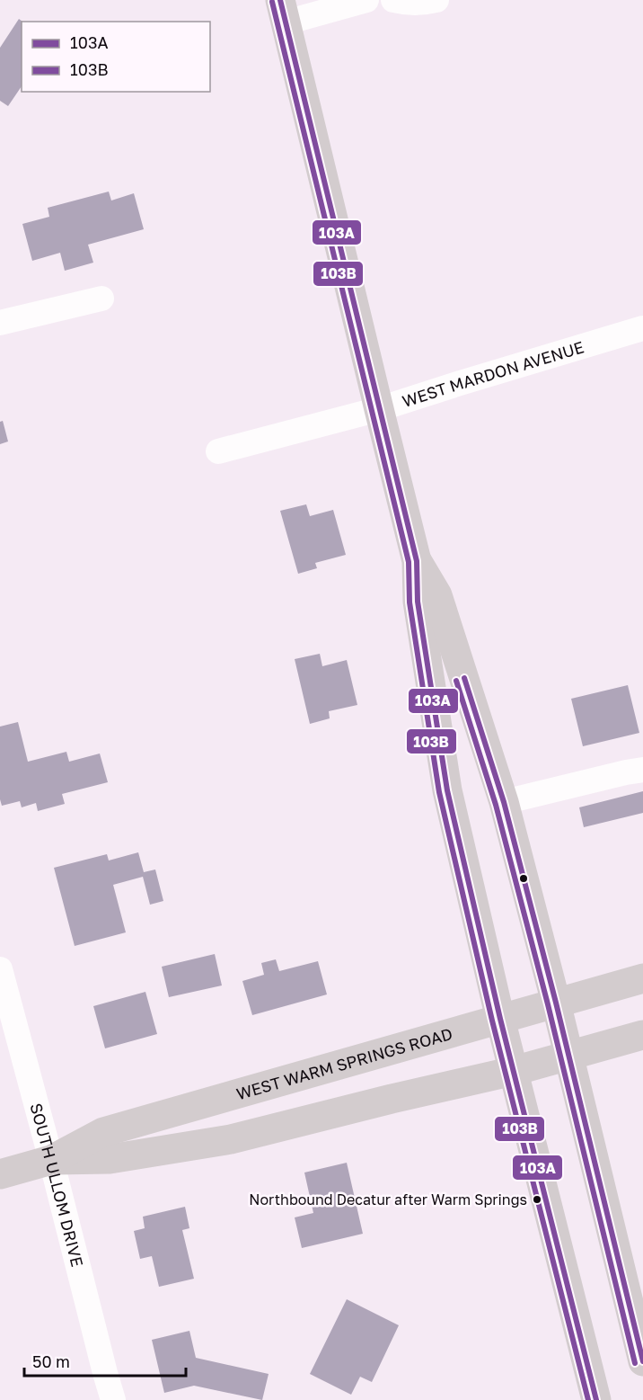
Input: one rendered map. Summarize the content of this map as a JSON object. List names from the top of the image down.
{
  "streets": {
    "main road": ["WEST WARM SPRINGS ROAD"],
    "street": ["WEST MARDON AVENUE", "SOUTH ULLOM DRIVE"]
  },
  "crossings": [
    ["WEST WARM SPRINGS ROAD", "SOUTH ULLOM DRIVE"]
  ],
  "places": ["Northbound Decatur after Warm Springs"],
  "lines": ["transit line 103A", "transit line 103B"],
  "legend": ["103A", "103B"],
  "scale_bar": "50 m"
}
